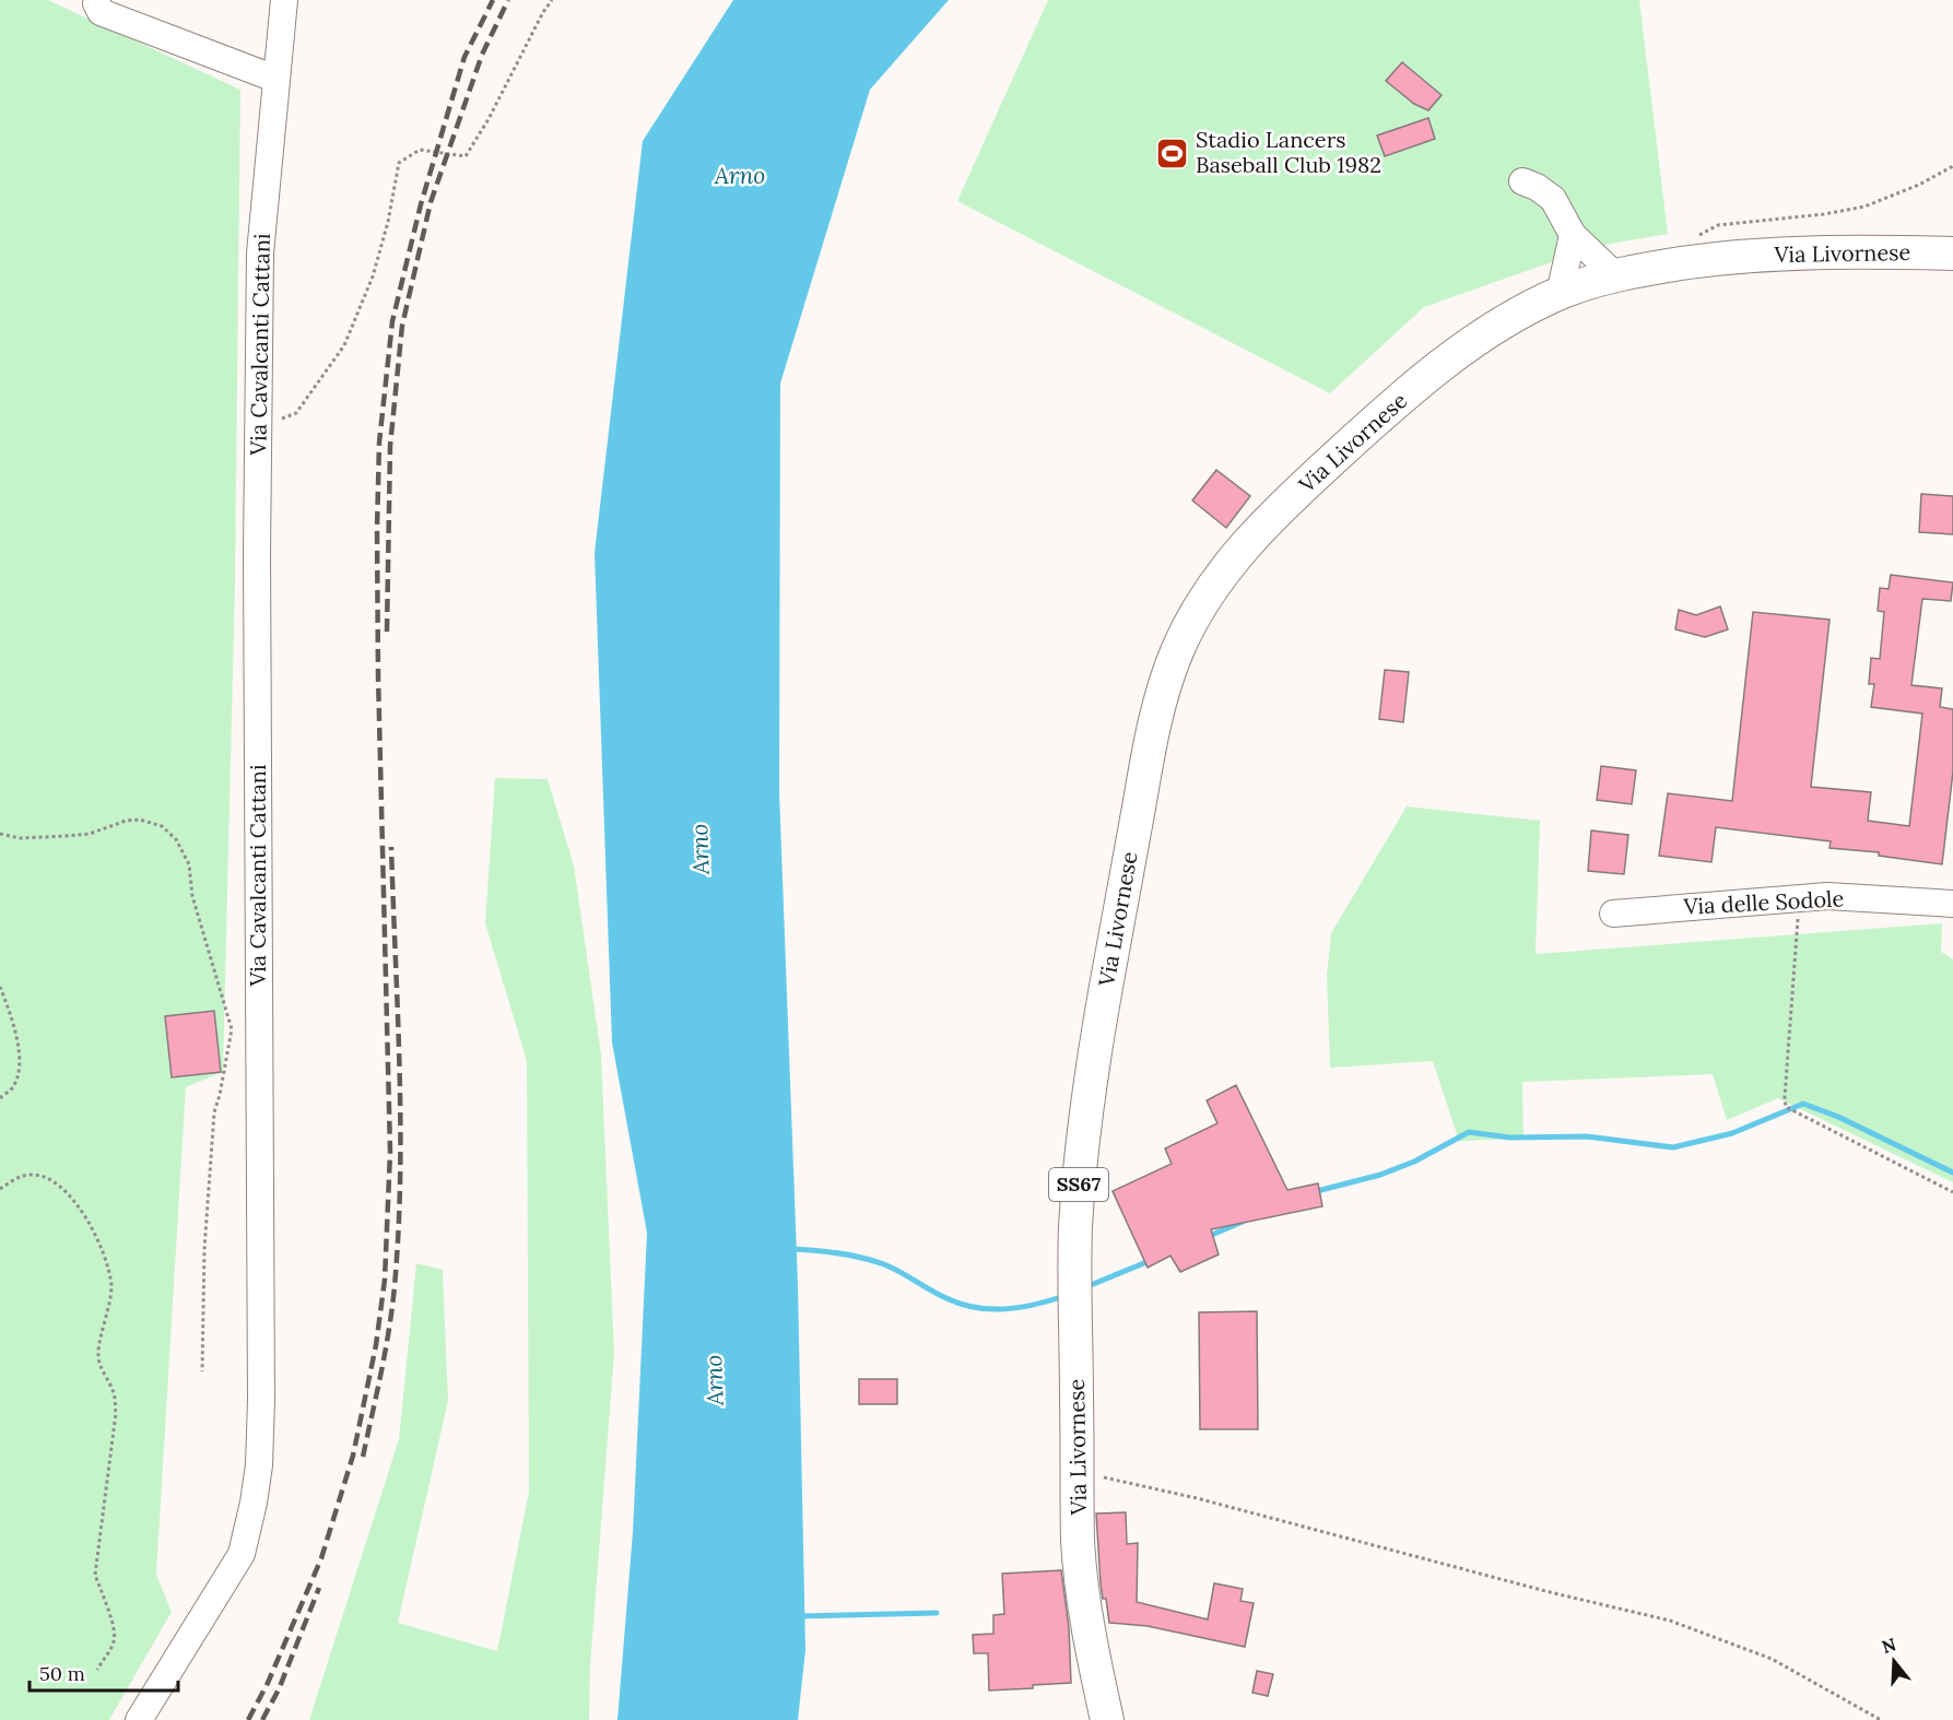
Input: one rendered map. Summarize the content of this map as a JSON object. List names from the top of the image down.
{
  "streets": {
    "main road": ["Via Livornese", "SS67"],
    "street": ["Via Cavalcanti Cattani", "Via delle Sodole"]
  },
  "water": ["Arno"],
  "places": {
    "sports": ["Stadio Lancers Baseball Club 1982"]
  },
  "scale_bar": "50 m",
  "north": "top"
}
